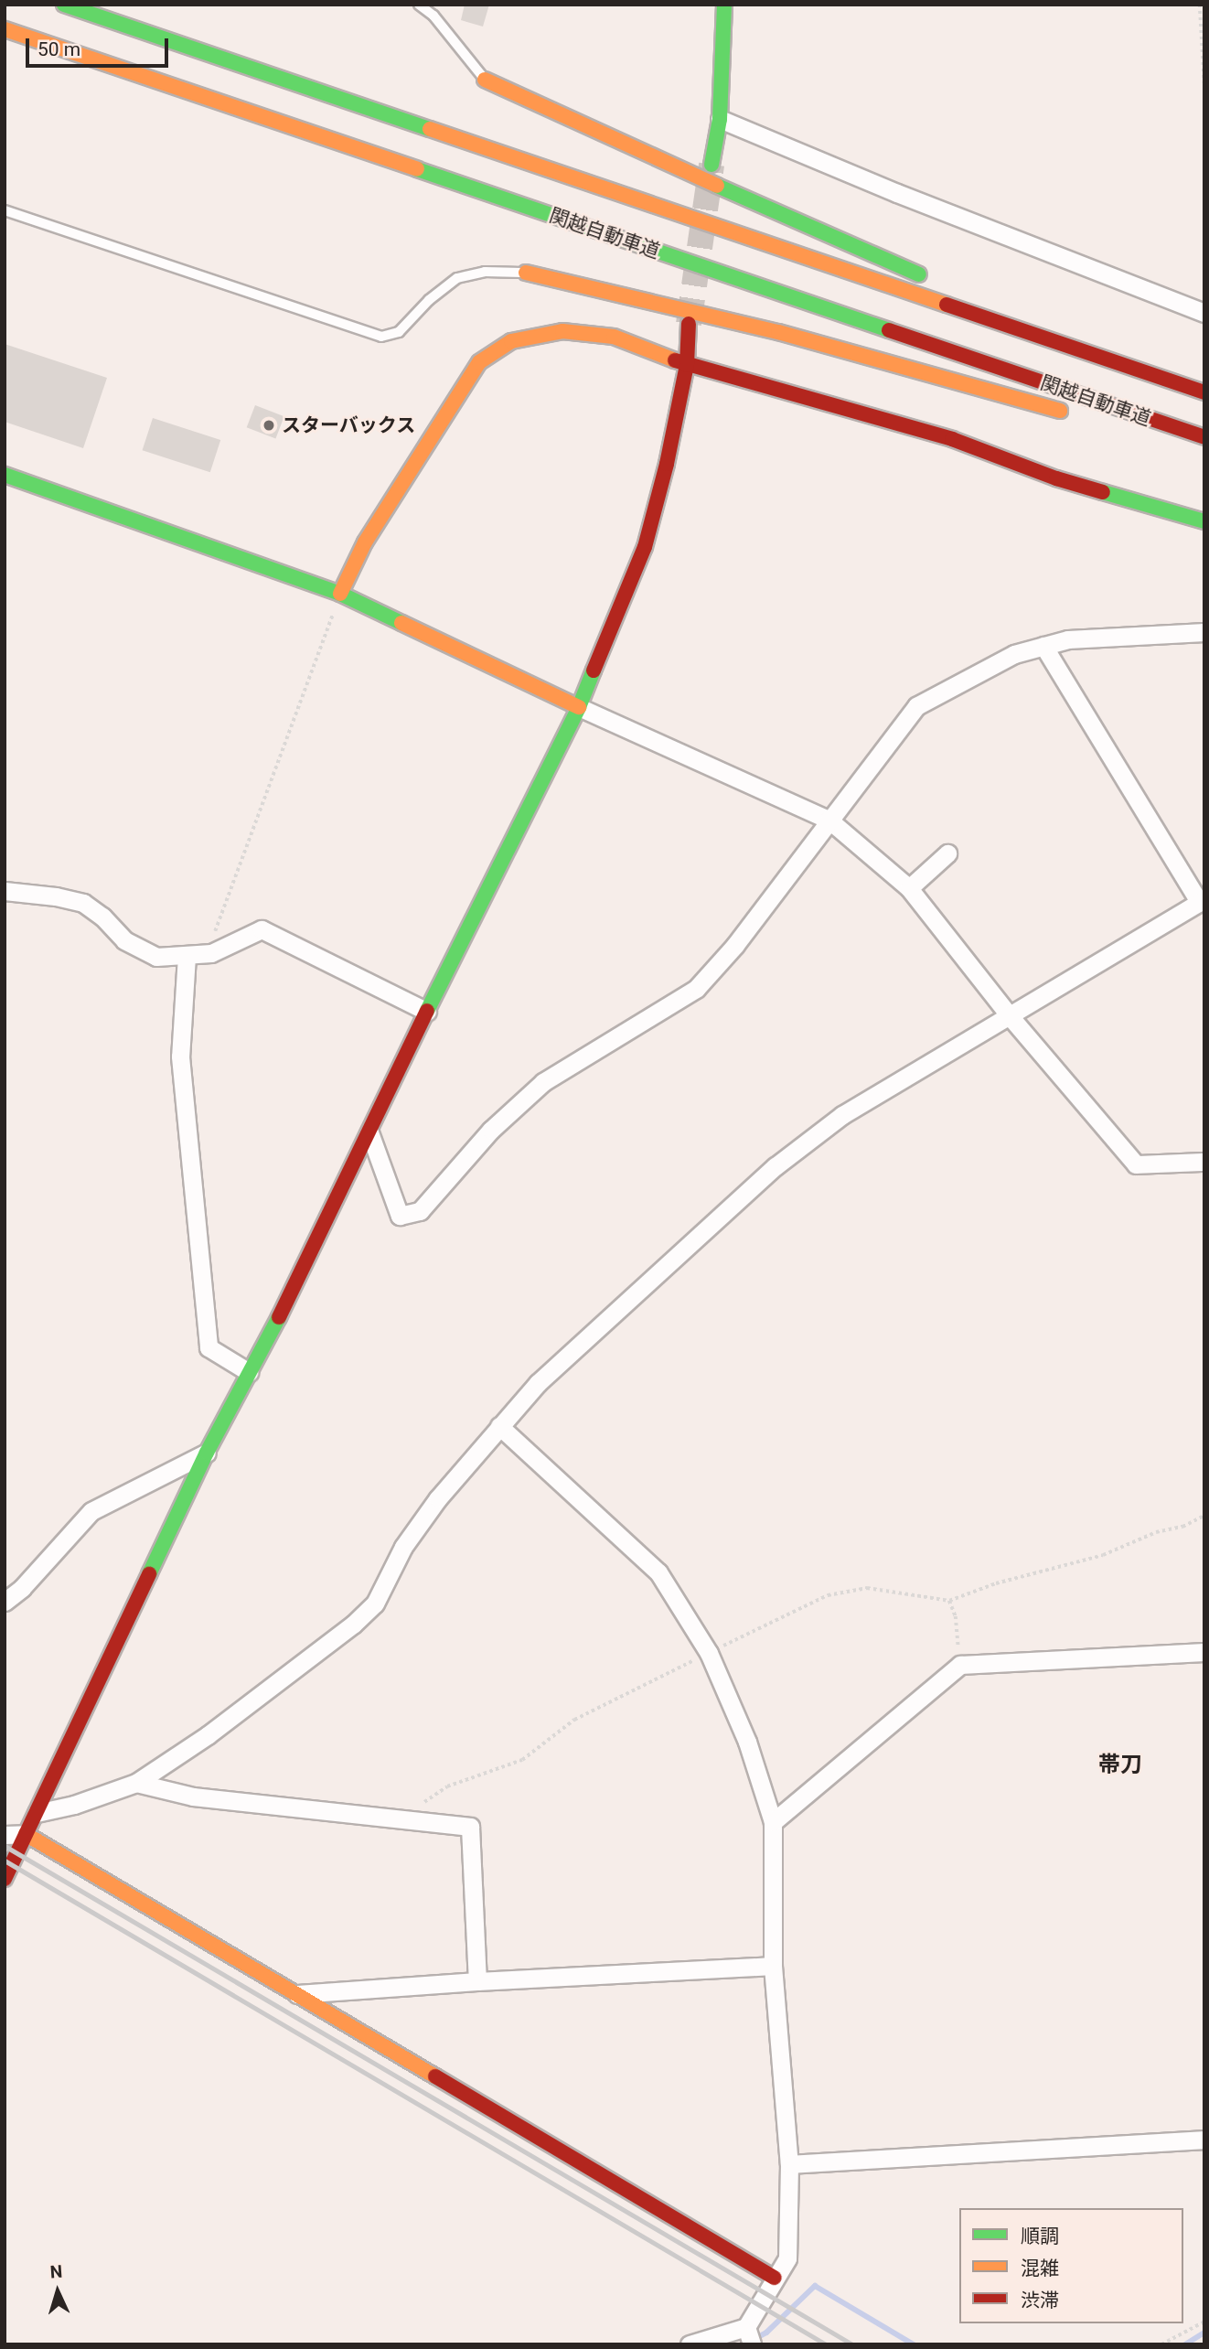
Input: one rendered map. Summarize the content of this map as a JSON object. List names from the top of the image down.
{
  "streets": {
    "main road": ["関越自動車道"]
  },
  "districts": ["帯刀"],
  "places": ["スターバックス"],
  "legend": ["順調", "混雑", "渋滞"],
  "scale_bar": "50 m",
  "north": "top"
}
